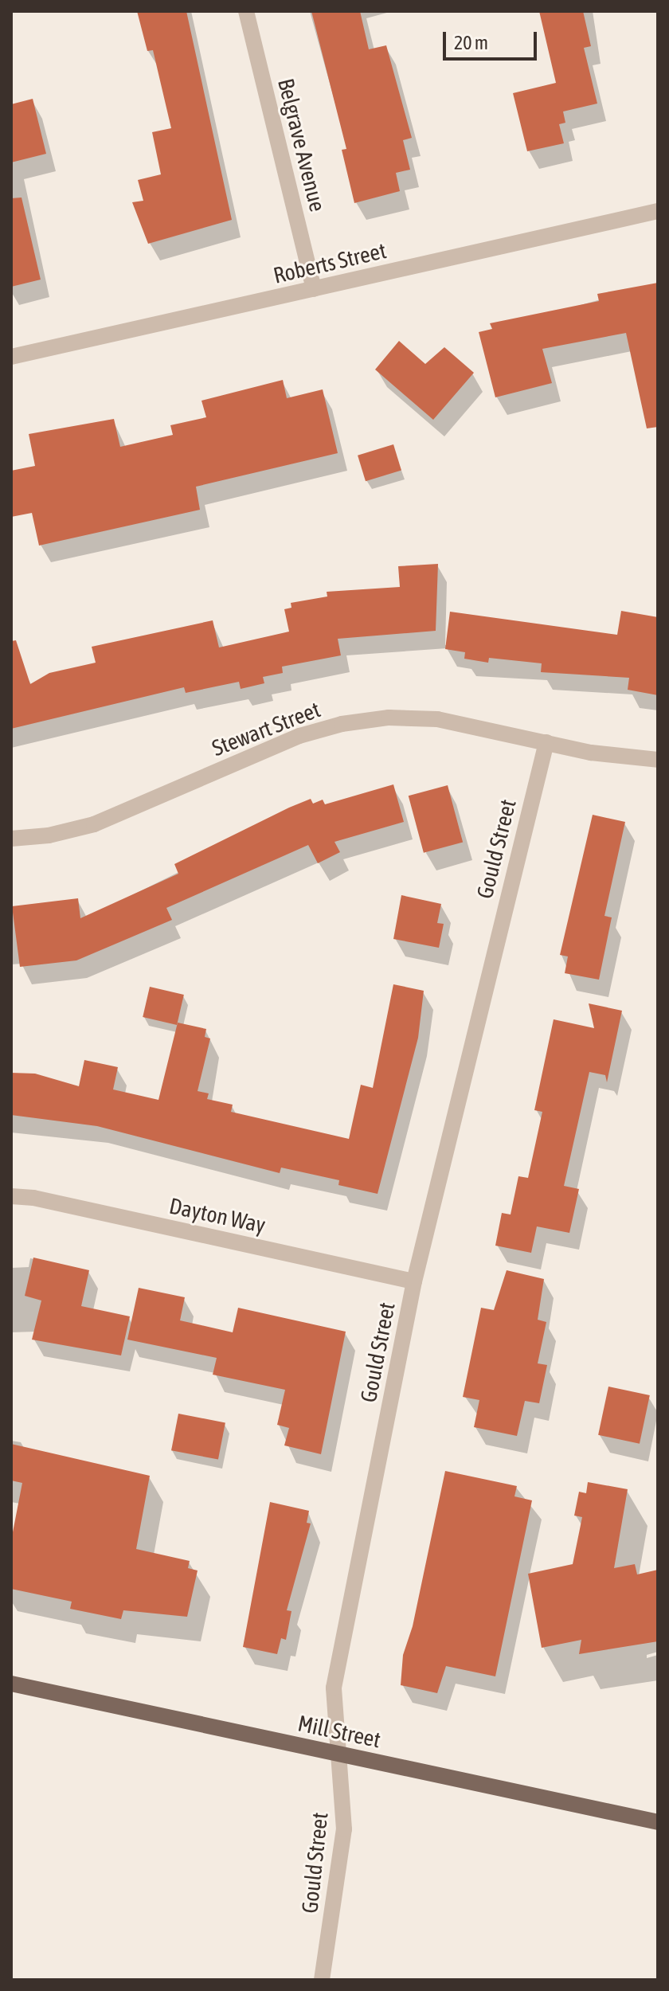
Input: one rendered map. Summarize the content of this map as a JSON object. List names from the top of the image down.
{
  "streets": {
    "main road": ["Mill Street"],
    "street": [
      "Belgrave Avenue",
      "Roberts Street",
      "Stewart Street",
      "Gould Street",
      "Dayton Way"
    ]
  },
  "crossings": [
    ["Belgrave Avenue", "Roberts Street"],
    ["Stewart Street", "Gould Street"],
    ["Gould Street", "Dayton Way"],
    ["Gould Street", "Mill Street"]
  ],
  "scale_bar": "20 m"
}
